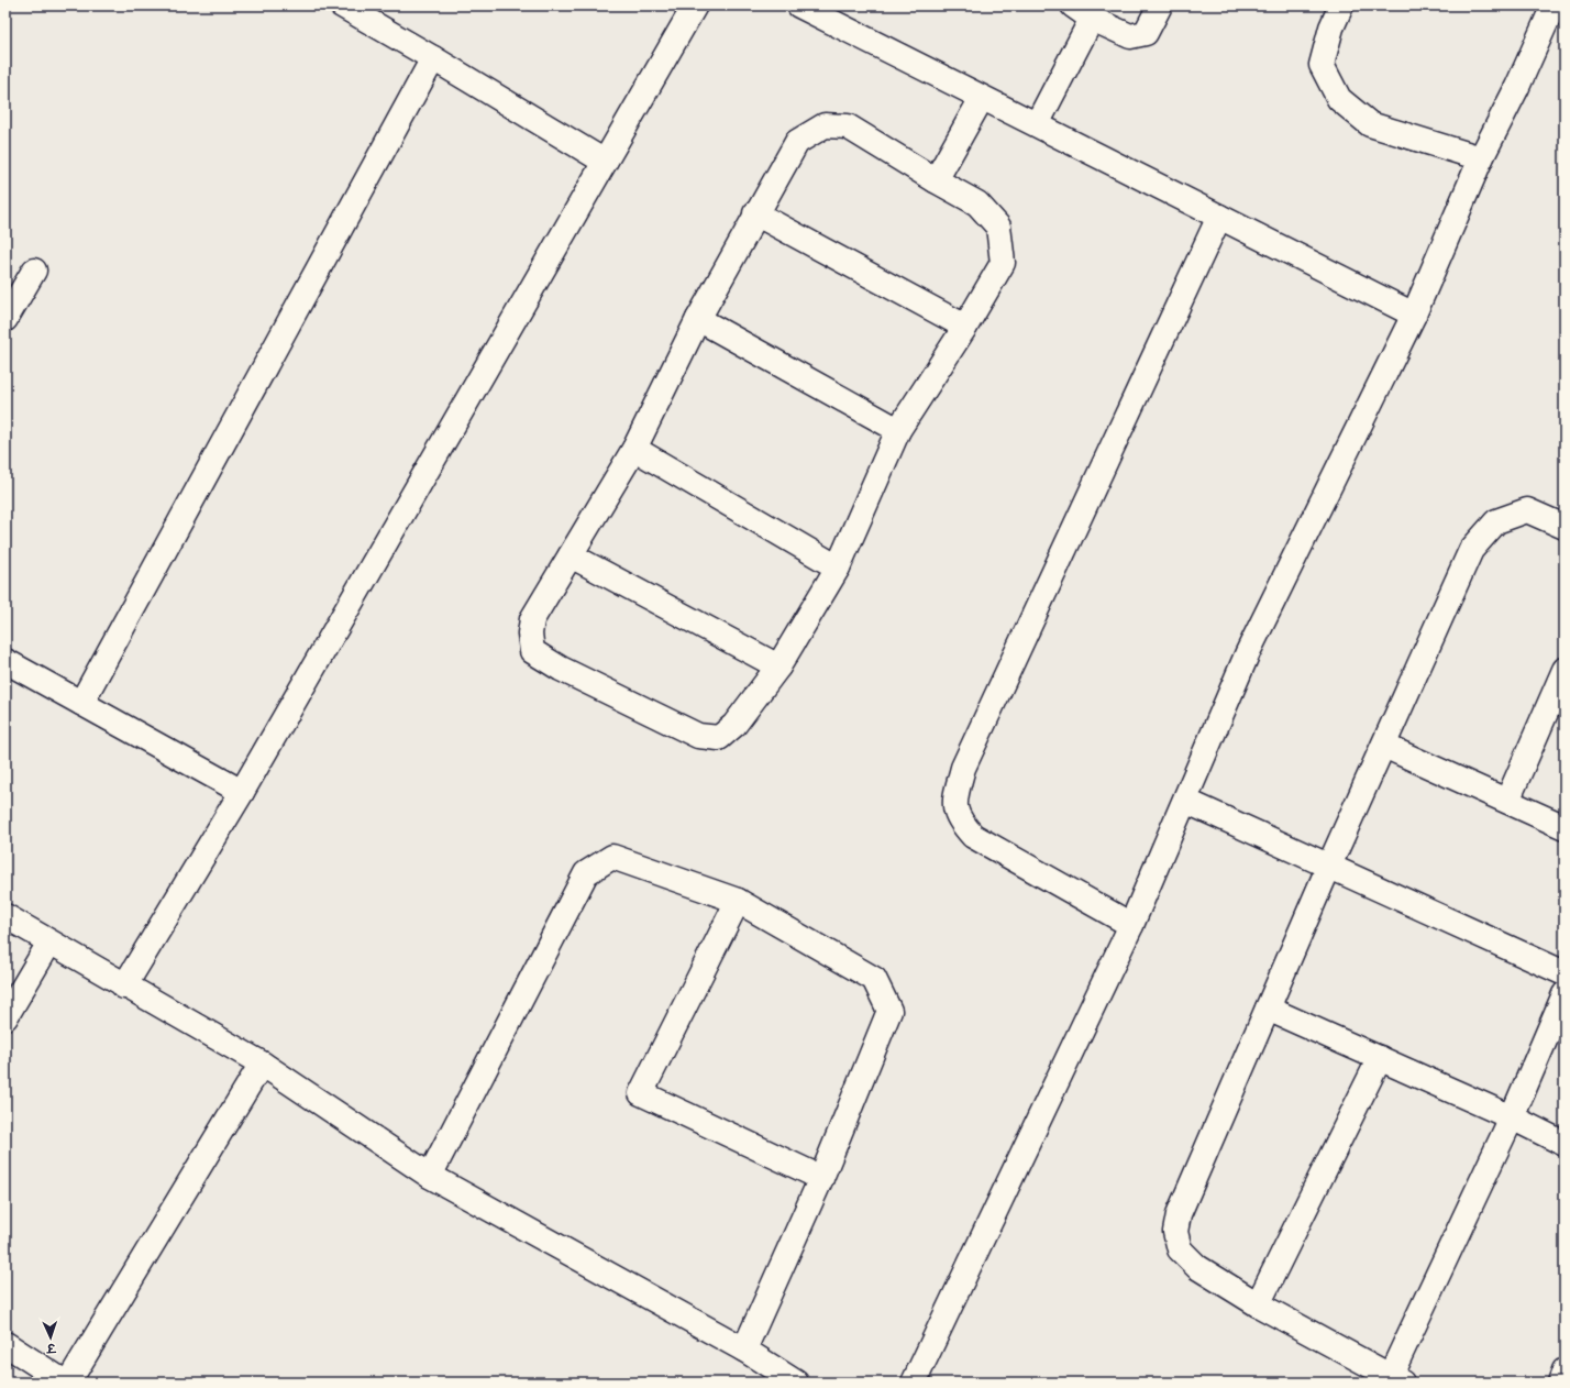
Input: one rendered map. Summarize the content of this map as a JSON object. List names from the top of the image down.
{
  "north": "bottom"
}
